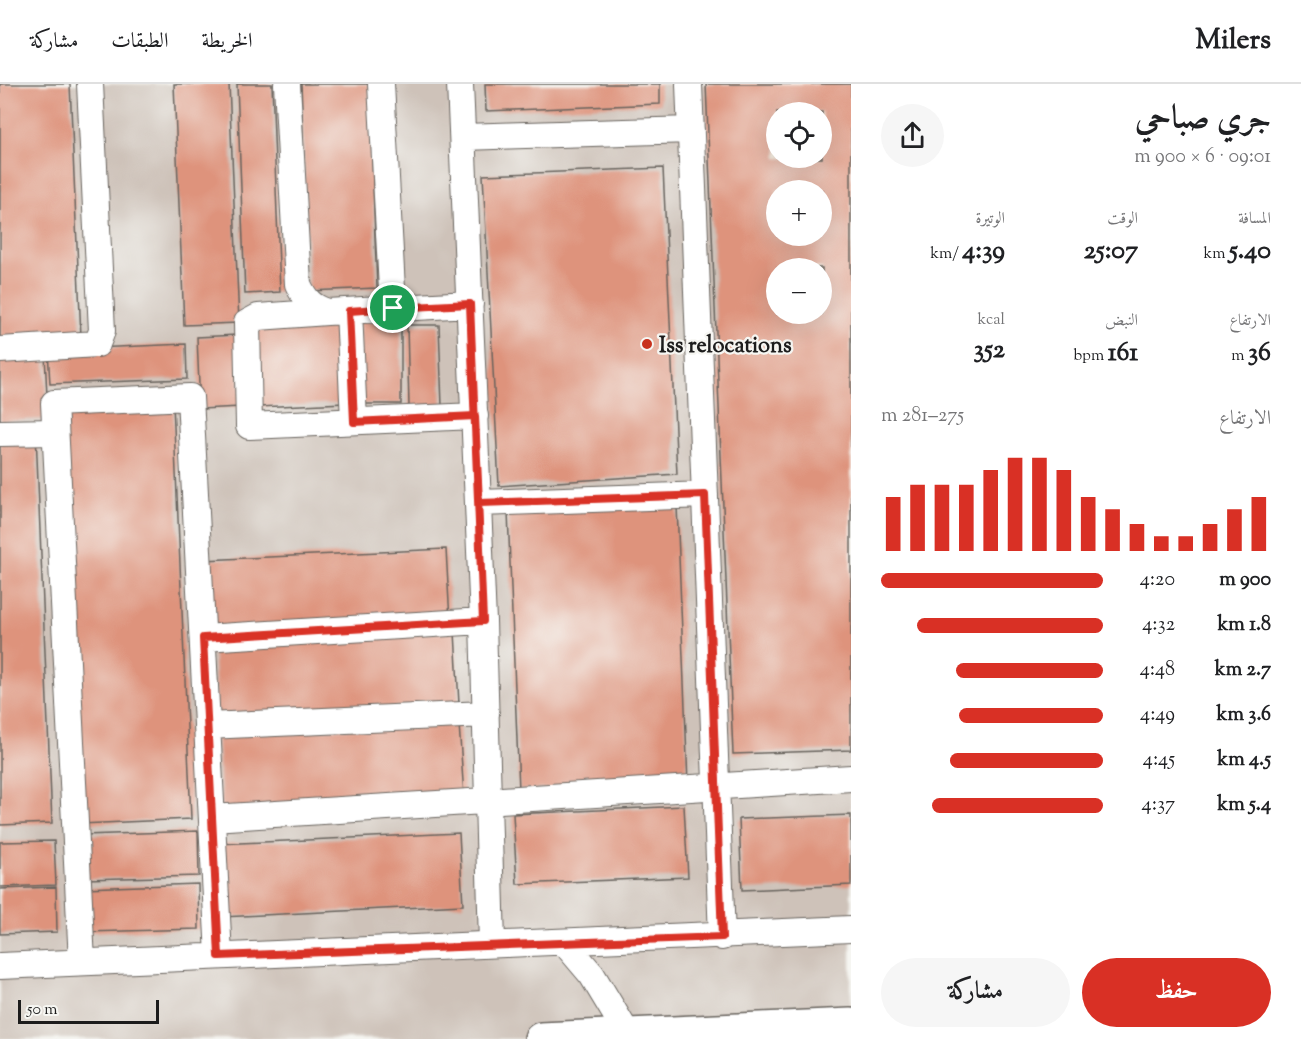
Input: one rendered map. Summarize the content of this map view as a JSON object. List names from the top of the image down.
{
  "places": ["Iss relocations"],
  "scale_bar": "50 m",
  "page": {
    "header": "Milers",
    "nav": ["الخريطة", "الطبقات", "مشاركة"],
    "heading": ["جري صباحي", "09:01 · 6 × 900 m"],
    "map_buttons": ["+", "−"],
    "stats": [
      ["المسافة", "5.40 km"],
      ["الوقت", "25:07"],
      ["الوتيرة", "4:39 /km"],
      ["الارتفاع", "36 m"],
      ["النبض", "161 bpm"],
      ["kcal", "352"]
    ],
    "chart": ["الارتفاع", "275–281 m"],
    "list": [
      {
        "name": "900 m",
        "note": "4:20"
      },
      {
        "name": "1.8 km",
        "note": "4:32"
      },
      {
        "name": "2.7 km",
        "note": "4:48"
      },
      {
        "name": "3.6 km",
        "note": "4:49"
      },
      {
        "name": "4.5 km",
        "note": "4:45"
      },
      {
        "name": "5.4 km",
        "note": "4:37"
      }
    ],
    "buttons": ["حفظ", "مشاركة"],
    "scale": "50 m"
  }
}
